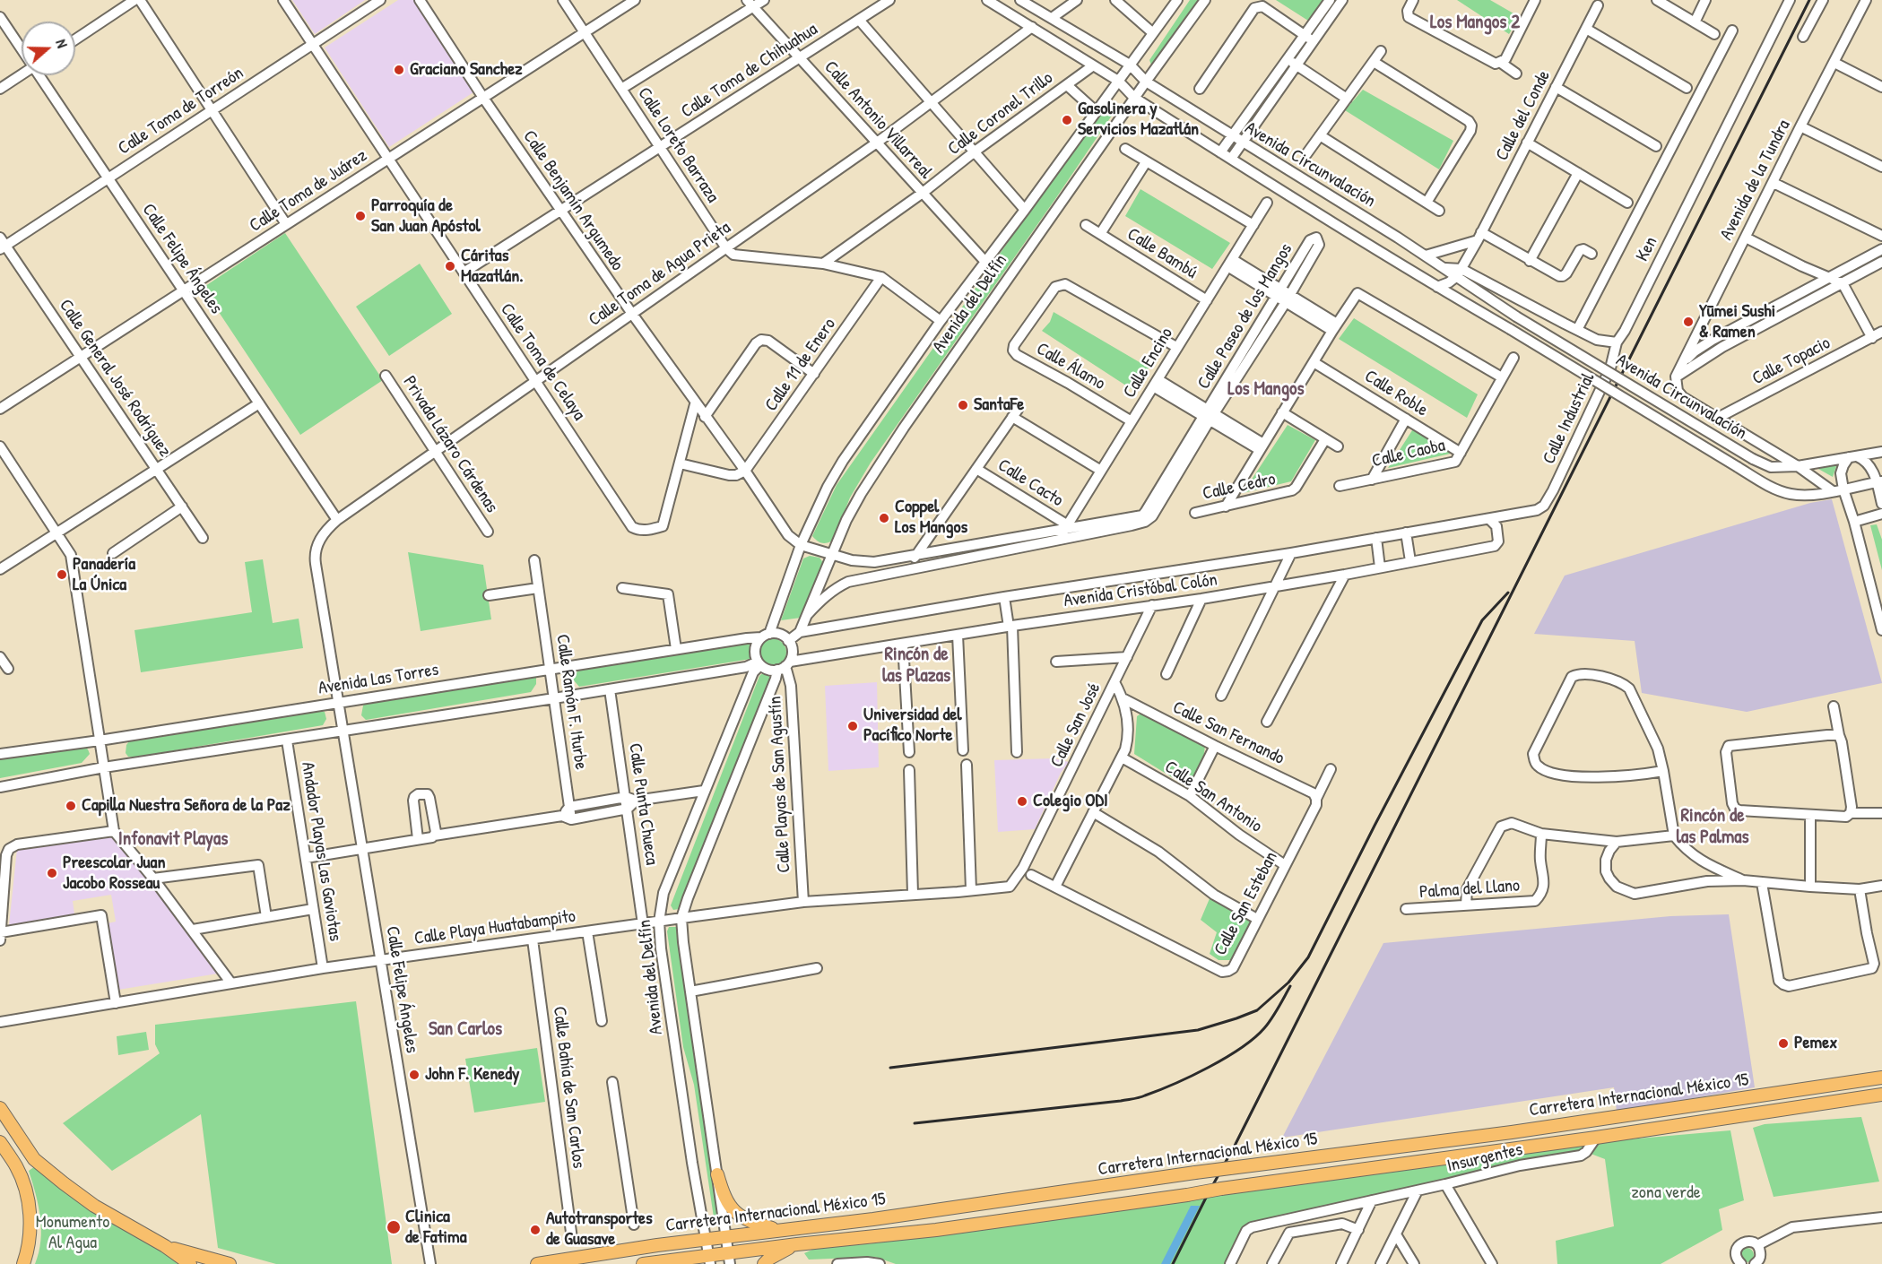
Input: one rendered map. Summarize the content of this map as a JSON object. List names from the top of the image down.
{
  "streets": {
    "main road": ["Carretera Internacional México 15"],
    "street": [
      "Calle Toma de Chihuahua",
      "Calle Toma de Torreón",
      "Calle Coronel Trillo",
      "Calle del Conde",
      "Calle Antonio Villarreal",
      "Calle Loreto Barraza",
      "Avenida Circunvalación",
      "Avenida de la Tundra",
      "Calle Toma de Juárez",
      "Calle Benjamín Argumedo",
      "Ken",
      "Calle Bambú",
      "Calle Felipe Ángeles",
      "Calle Toma de Agua Prieta",
      "Avenida del Delfín",
      "Calle Paseo de los Mangos",
      "Calle Topacio",
      "Calle Toma de Celaya",
      "Calle Encino",
      "Calle 11 de Enero",
      "Calle Álamo",
      "Calle General José Rodríguez",
      "Calle Roble",
      "Calle Industrial",
      "Privada Lázaro Cárdenas",
      "Calle Caoba",
      "Calle Cacto",
      "Calle Cedro",
      "Avenida Cristóbal Colón",
      "Avenida Las Torres",
      "Calle Ramón F. Iturbe",
      "Calle San José",
      "Calle San Fernando",
      "Calle Playas de San Agustín",
      "Calle San Antonio",
      "Calle Punta Chueca",
      "Andador Playas Las Gaviotas",
      "Palma del Llano",
      "Calle San Esteban",
      "Calle Playa Huatabampito",
      "Calle Bahía de San Carlos",
      "Insurgentes"
    ]
  },
  "crossings": [
    ["Calle Toma de Chihuahua", "Calle Antonio Villarreal"],
    ["Calle Toma de Chihuahua", "Calle Loreto Barraza"],
    ["Calle Toma de Chihuahua", "Calle Benjamín Argumedo"],
    ["Calle Toma de Chihuahua", "Calle Toma de Celaya"],
    ["Calle Toma de Torreón", "Calle Felipe Ángeles"],
    ["Calle Toma de Torreón", "Calle Toma de Celaya"],
    ["Calle Toma de Torreón", "Calle General José Rodríguez"],
    ["Calle Coronel Trillo", "Calle Antonio Villarreal"],
    ["Calle Coronel Trillo", "Avenida Circunvalación"],
    ["Calle Antonio Villarreal", "Calle Toma de Agua Prieta"],
    ["Calle Antonio Villarreal", "Avenida del Delfín"],
    ["Calle Loreto Barraza", "Calle Toma de Juárez"],
    ["Calle Loreto Barraza", "Calle Toma de Agua Prieta"],
    ["Avenida Circunvalación", "Calle Toma de Agua Prieta"],
    ["Avenida Circunvalación", "Avenida del Delfín"],
    ["Calle Toma de Juárez", "Calle Benjamín Argumedo"],
    ["Calle Toma de Juárez", "Calle Felipe Ángeles"],
    ["Calle Toma de Juárez", "Calle Toma de Celaya"],
    ["Calle Toma de Juárez", "Calle General José Rodríguez"],
    ["Calle Benjamín Argumedo", "Calle Toma de Agua Prieta"],
    ["Calle Benjamín Argumedo", "Avenida del Delfín"],
    ["Calle Benjamín Argumedo", "Calle Paseo de los Mangos"],
    ["Calle Benjamín Argumedo", "Calle 11 de Enero"],
    ["Ken", "Calle Industrial"],
    ["Calle Bambú", "Calle Encino"],
    ["Calle Felipe Ángeles", "Calle Toma de Agua Prieta"],
    ["Calle Felipe Ángeles", "Avenida Las Torres"],
    ["Calle Felipe Ángeles", "Calle Playa Huatabampito"],
    ["Calle Toma de Agua Prieta", "Calle Toma de Celaya"],
    ["Calle Toma de Agua Prieta", "Privada Lázaro Cárdenas"],
    ["Avenida del Delfín", "Calle Paseo de los Mangos"],
    ["Avenida del Delfín", "Avenida Cristóbal Colón"],
    ["Avenida del Delfín", "Avenida Las Torres"],
    ["Avenida del Delfín", "Calle Playas de San Agustín"],
    ["Avenida del Delfín", "Calle Playa Huatabampito"],
    ["Avenida del Delfín", "Carretera Internacional México 15"],
    ["Calle Paseo de los Mangos", "Calle Encino"],
    ["Calle Paseo de los Mangos", "Calle Cacto"],
    ["Calle Encino", "Calle Álamo"],
    ["Calle Encino", "Calle Cacto"],
    ["Calle Roble", "Calle Caoba"],
    ["Calle Industrial", "Avenida Cristóbal Colón"],
    ["Avenida Cristóbal Colón", "Avenida Las Torres"],
    ["Avenida Cristóbal Colón", "Calle San José"],
    ["Avenida Cristóbal Colón", "Calle Playas de San Agustín"],
    ["Avenida Las Torres", "Calle Ramón F. Iturbe"],
    ["Avenida Las Torres", "Calle Playas de San Agustín"],
    ["Calle San José", "Calle Playa Huatabampito"],
    ["Calle San Fernando", "Calle San Esteban"],
    ["Calle Playas de San Agustín", "Calle Playa Huatabampito"],
    ["Calle San Antonio", "Calle San Esteban"],
    ["Calle Punta Chueca", "Calle Playa Huatabampito"],
    ["Andador Playas Las Gaviotas", "Calle Playa Huatabampito"],
    ["Calle Playa Huatabampito", "Calle Bahía de San Carlos"],
    ["Carretera Internacional México 15", "Insurgentes"]
  ],
  "districts": [
    "Los Mangos 2",
    "Los Mangos",
    "Rincón de las Plazas",
    "Rincón de las Palmas",
    "Infonavit Playas",
    "San Carlos"
  ],
  "parks": ["zona verde", "Monumento Al Agua"],
  "places": [
    "Graciano Sanchez",
    "Gasolinera y Servicios Mazatlán",
    "Parroquía de San Juan Apóstol",
    "Cáritas Mazatlán.",
    "Yūmei Sushi & Ramen",
    "SantaFe",
    "Coppel Los Mangos",
    "Panadería La Única",
    "Universidad del Pacífico Norte",
    "Colegio ODI",
    "Capilla Nuestra Señora de la Paz",
    "Preescolar Juan Jacobo Rosseau",
    "Pemex",
    "John F. Kenedy",
    "Clinica de Fatima",
    "Autotransportes de Guasave"
  ],
  "north": "right"
}
